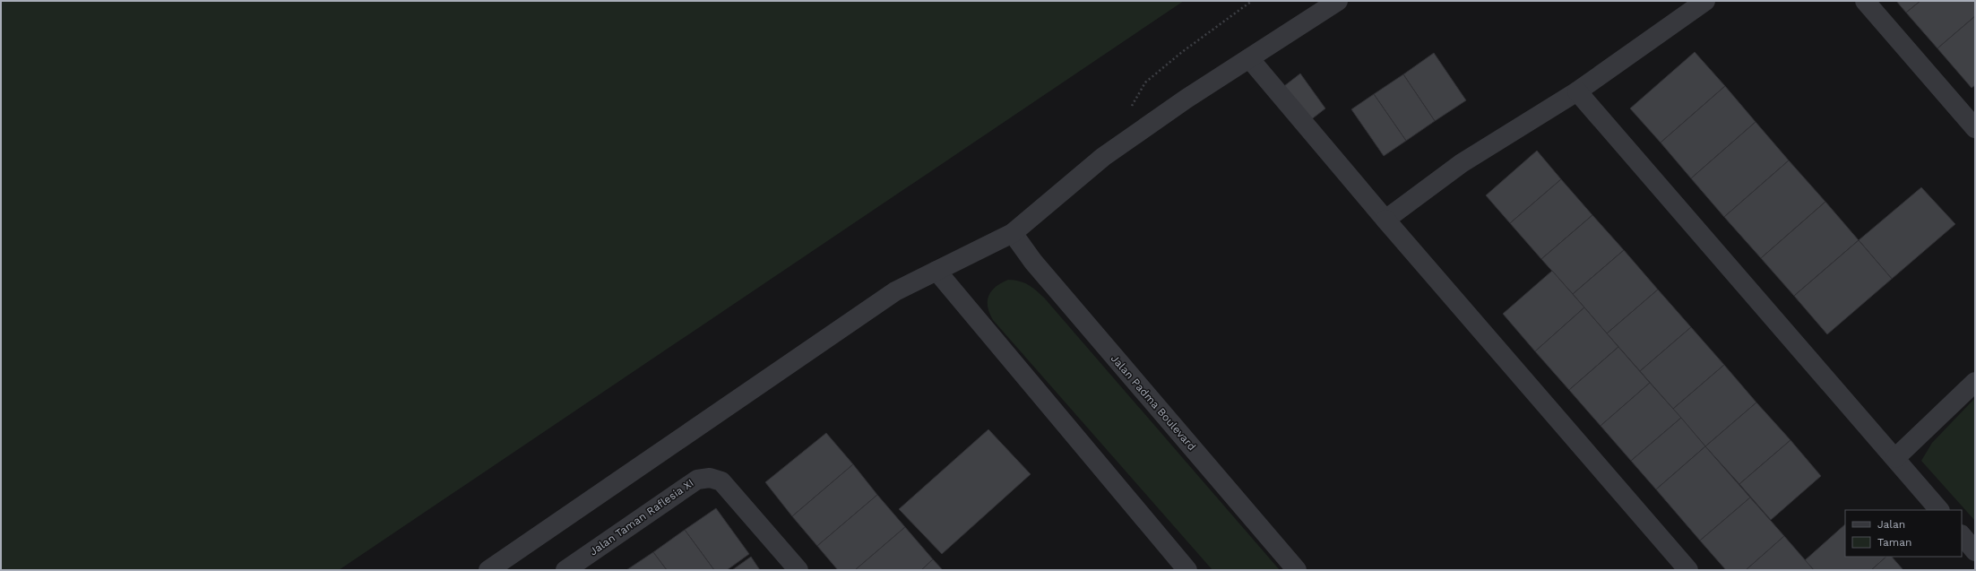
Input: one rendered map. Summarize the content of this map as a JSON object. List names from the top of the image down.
{
  "streets": {
    "street": ["Jalan Padma Boulevard", "Jalan Taman Raflesia XI"]
  },
  "legend": ["Jalan", "Taman"]
}
